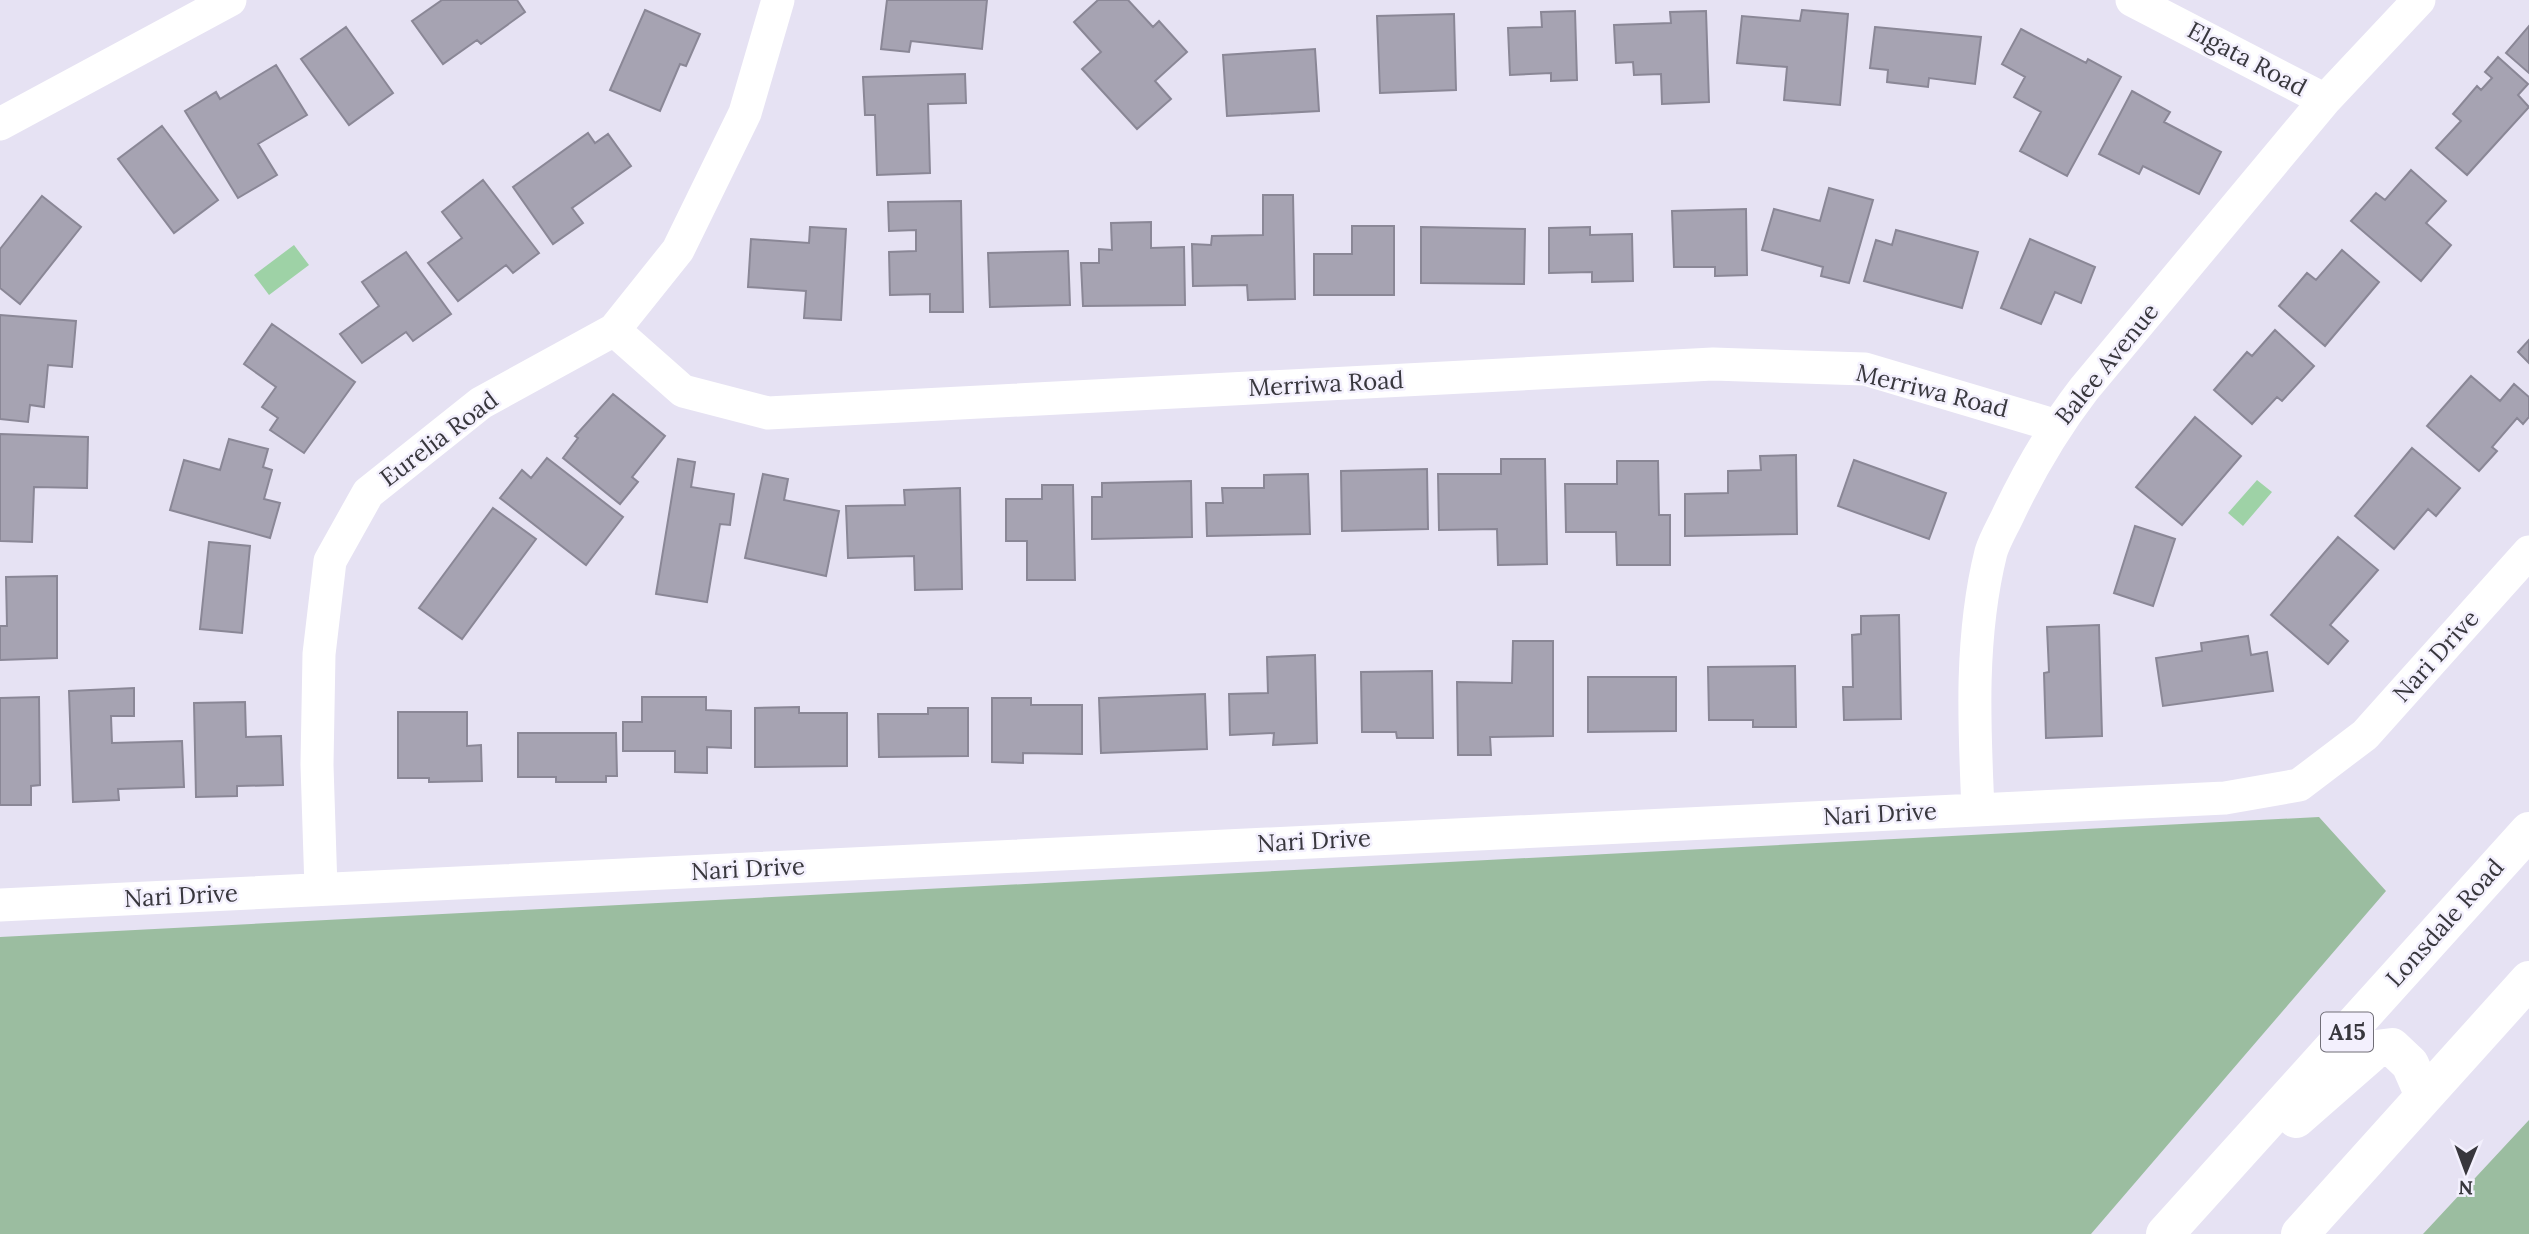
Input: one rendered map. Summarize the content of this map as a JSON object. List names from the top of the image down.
{
  "streets": {
    "main road": ["Lonsdale Road", "A15"],
    "street": [
      "Elgata Road",
      "Balee Avenue",
      "Merriwa Road",
      "Eurelia Road",
      "Nari Drive"
    ]
  },
  "crossings": [
    ["Elgata Road", "Balee Avenue"],
    ["Balee Avenue", "Merriwa Road"],
    ["Balee Avenue", "Nari Drive"],
    ["Merriwa Road", "Eurelia Road"],
    ["Eurelia Road", "Nari Drive"]
  ],
  "north": "bottom"
}
